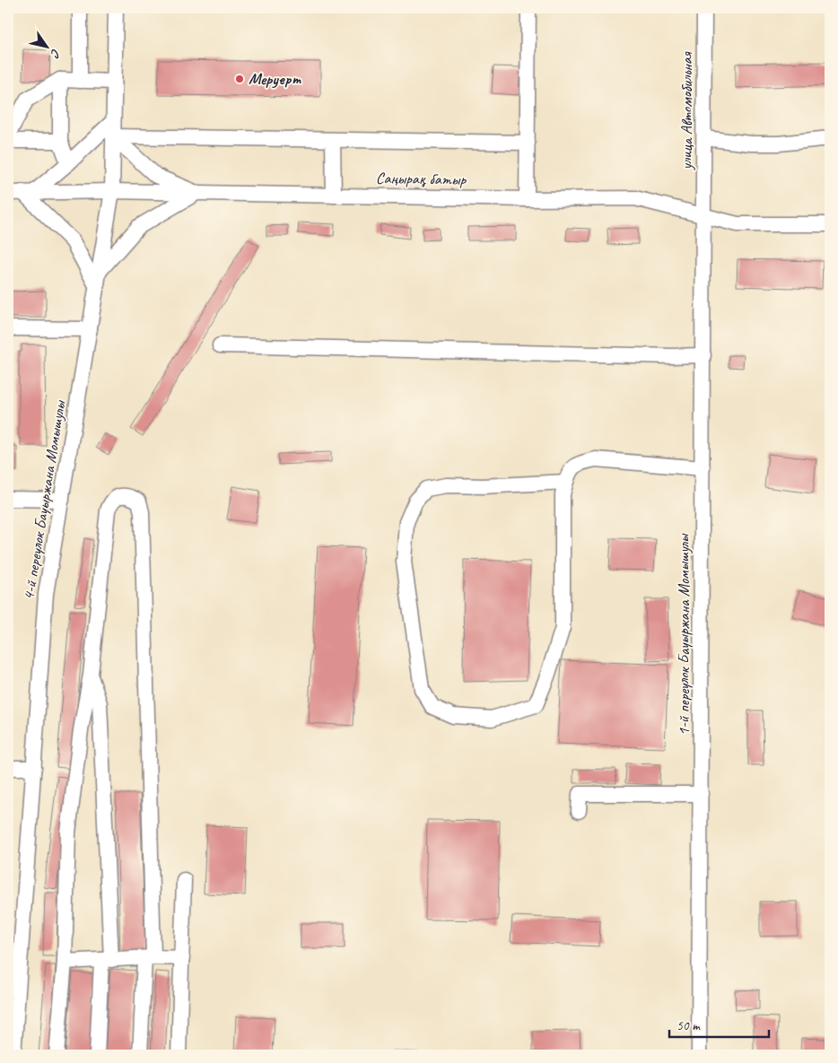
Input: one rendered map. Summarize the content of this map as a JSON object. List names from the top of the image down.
{
  "streets": {
    "street": [
      "улица Автомобильная",
      "Саңырақ батыр",
      "4-й переулок Бауыржана Момышулы",
      "1-й переулок Бауыржана Момышулы"
    ]
  },
  "crossings": [
    ["улица Автомобильная", "Саңырақ батыр"],
    ["улица Автомобильная", "1-й переулок Бауыржана Момышулы"],
    ["Саңырақ батыр", "4-й переулок Бауыржана Момышулы"],
    ["Саңырақ батыр", "1-й переулок Бауыржана Момышулы"]
  ],
  "places": ["Меруерт"],
  "scale_bar": "50 m",
  "north": "bottom right"
}
